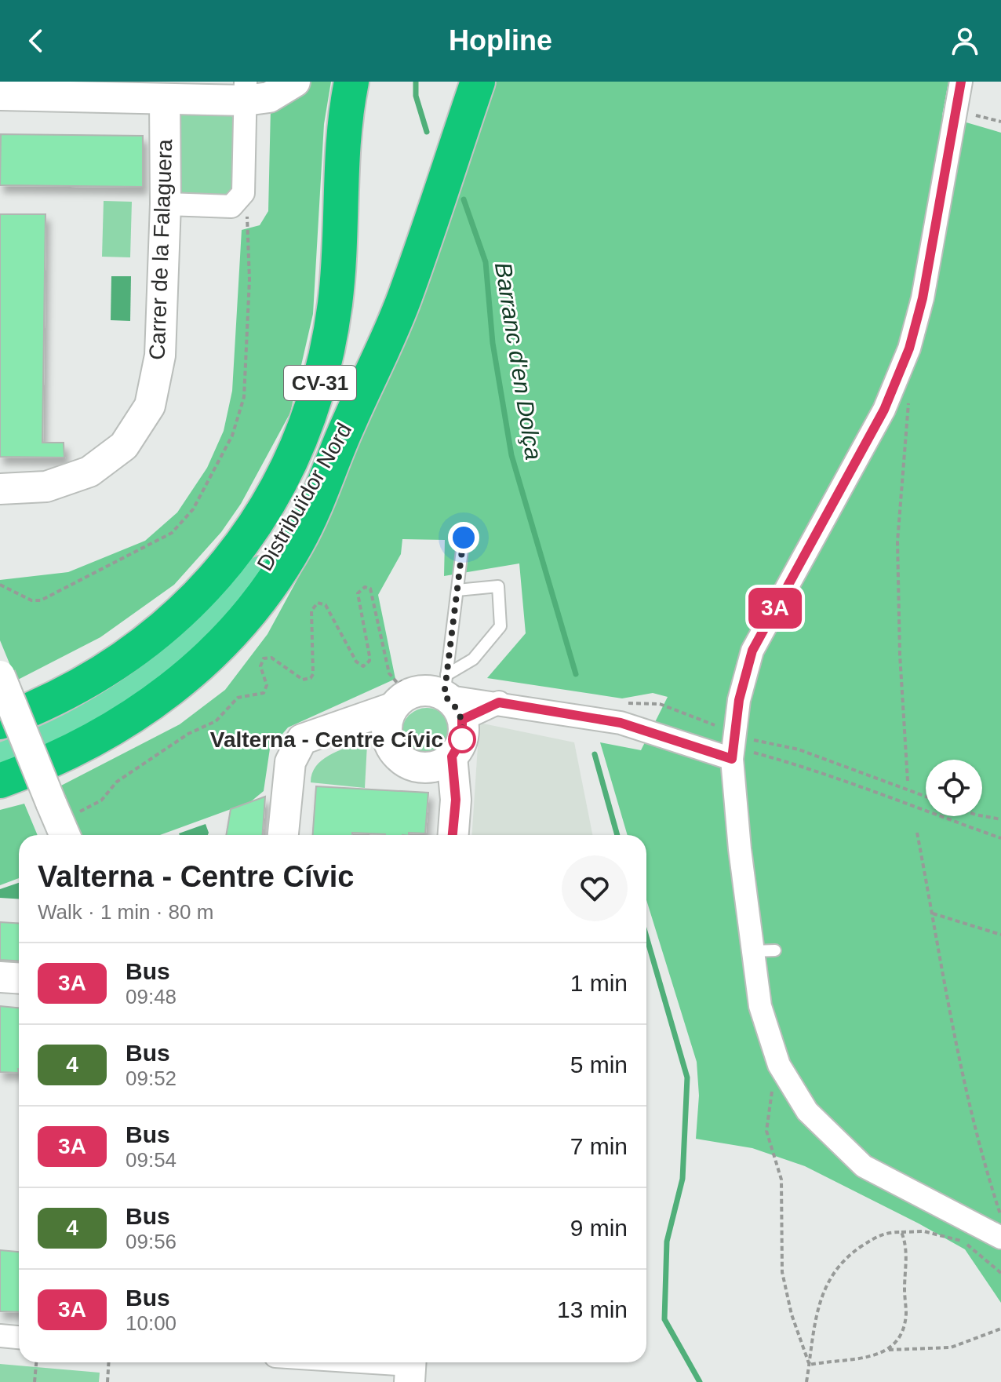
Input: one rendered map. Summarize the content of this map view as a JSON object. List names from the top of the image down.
{
  "streets": {
    "highway": ["CV-31", "Distribuïdor Nord"],
    "street": ["Carrer de la Falaguera"]
  },
  "water": ["Barranc d'en Dolça"],
  "places": ["Valterna - Centre Cívic"],
  "lines": ["bus line 3A"],
  "page": {
    "header": "Hopline",
    "on_map": "3A",
    "heading": ["Valterna - Centre Cívic", "Walk · 1 min · 80 m"],
    "list": [
      {
        "mark": "3A",
        "name": "Bus",
        "note": "09:48",
        "value": "1 min"
      },
      {
        "mark": "4",
        "name": "Bus",
        "note": "09:52",
        "value": "5 min"
      },
      {
        "mark": "3A",
        "name": "Bus",
        "note": "09:54",
        "value": "7 min"
      },
      {
        "mark": "4",
        "name": "Bus",
        "note": "09:56",
        "value": "9 min"
      },
      {
        "mark": "3A",
        "name": "Bus",
        "note": "10:00",
        "value": "13 min"
      }
    ]
  }
}
